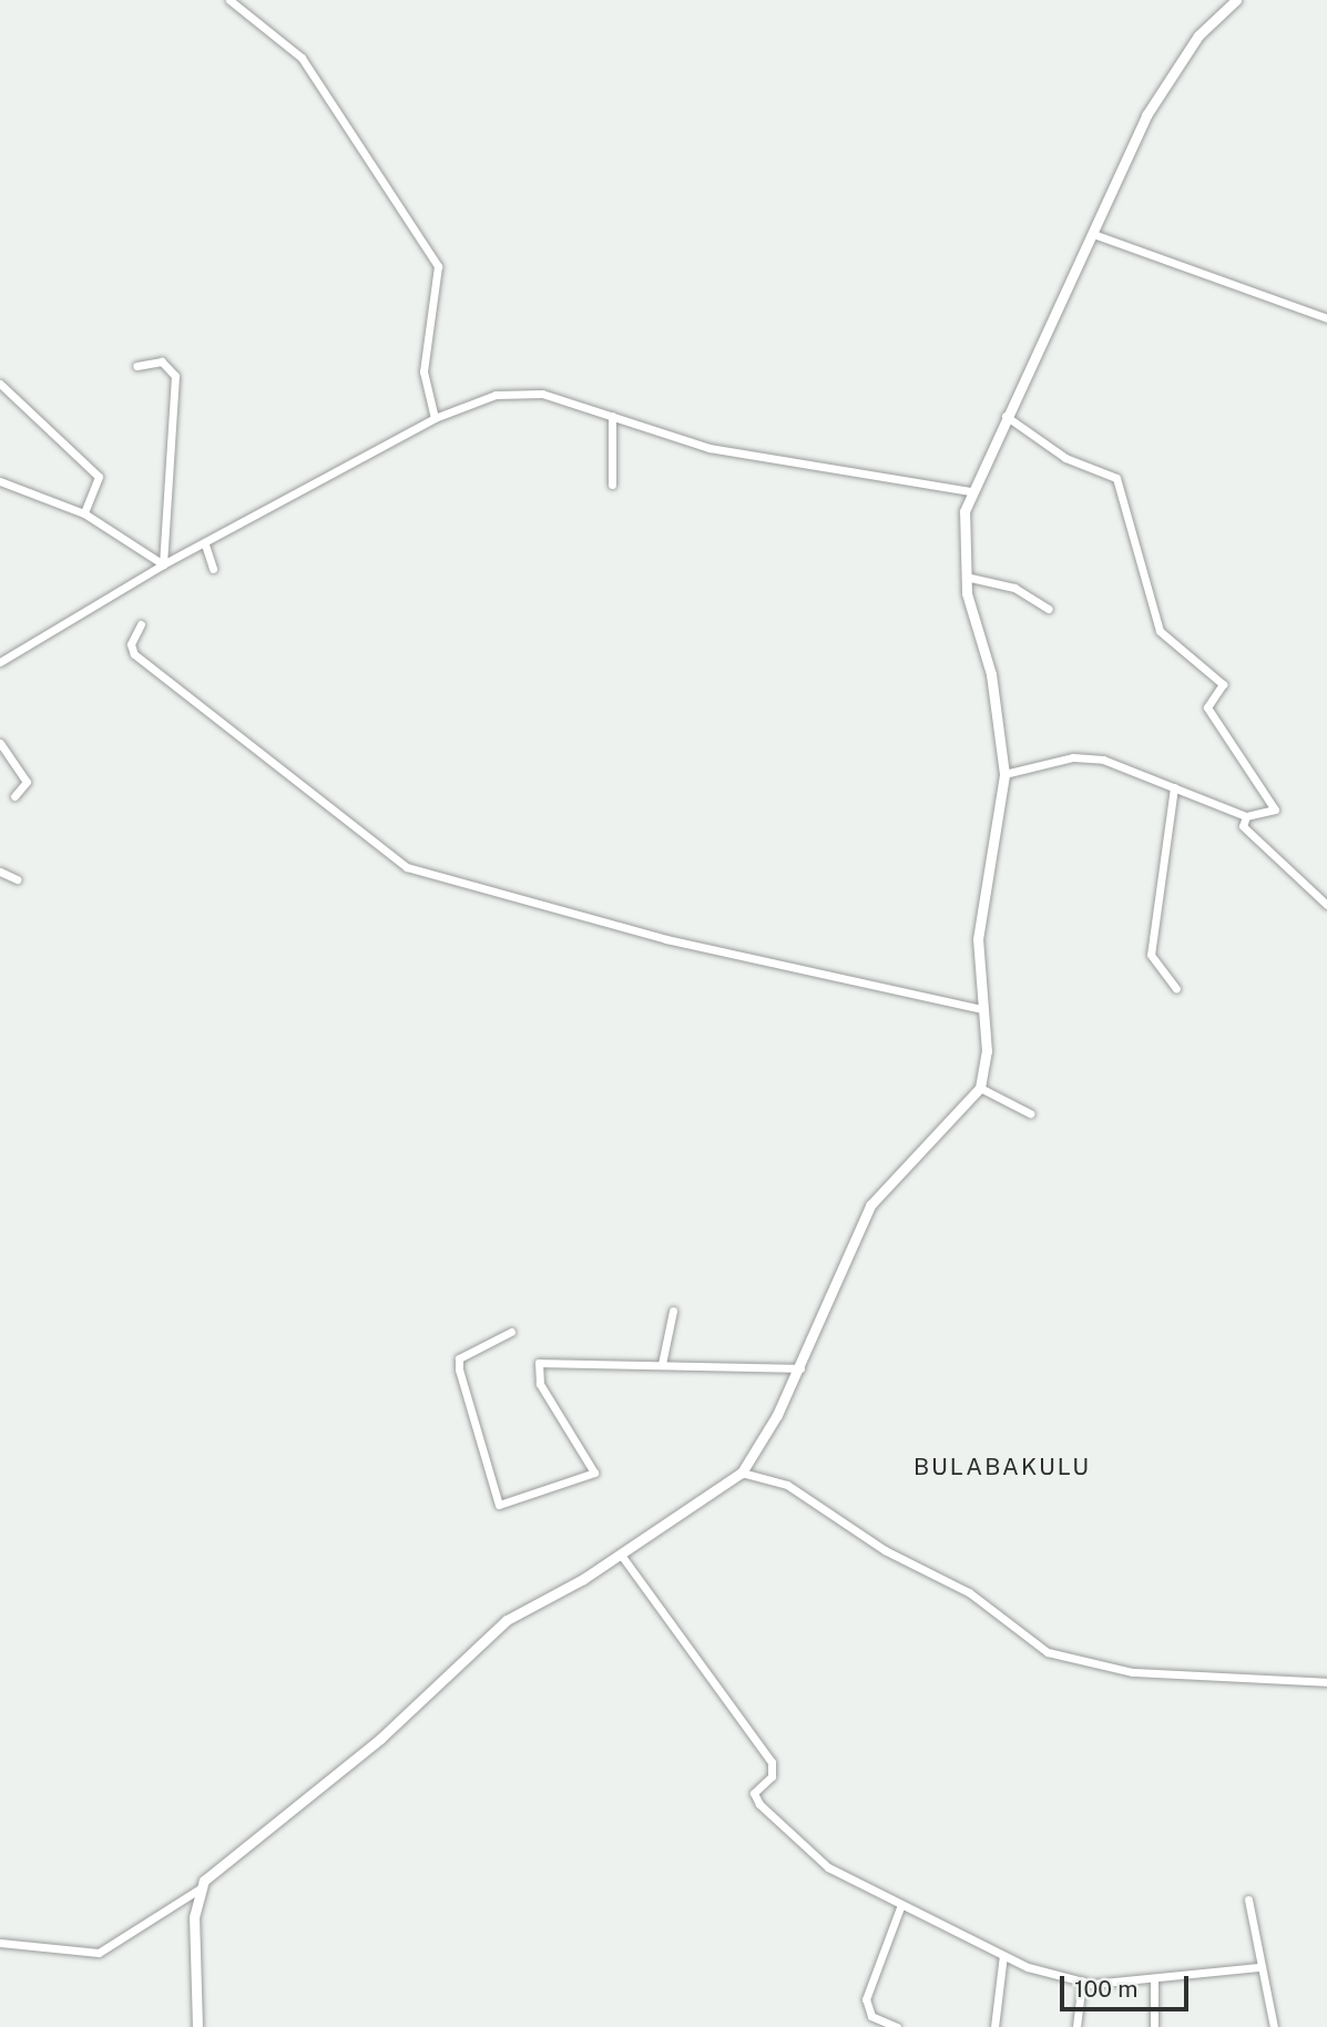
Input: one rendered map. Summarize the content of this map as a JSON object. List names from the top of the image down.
{
  "districts": ["BULABAKULU"],
  "scale_bar": "100 m"
}
